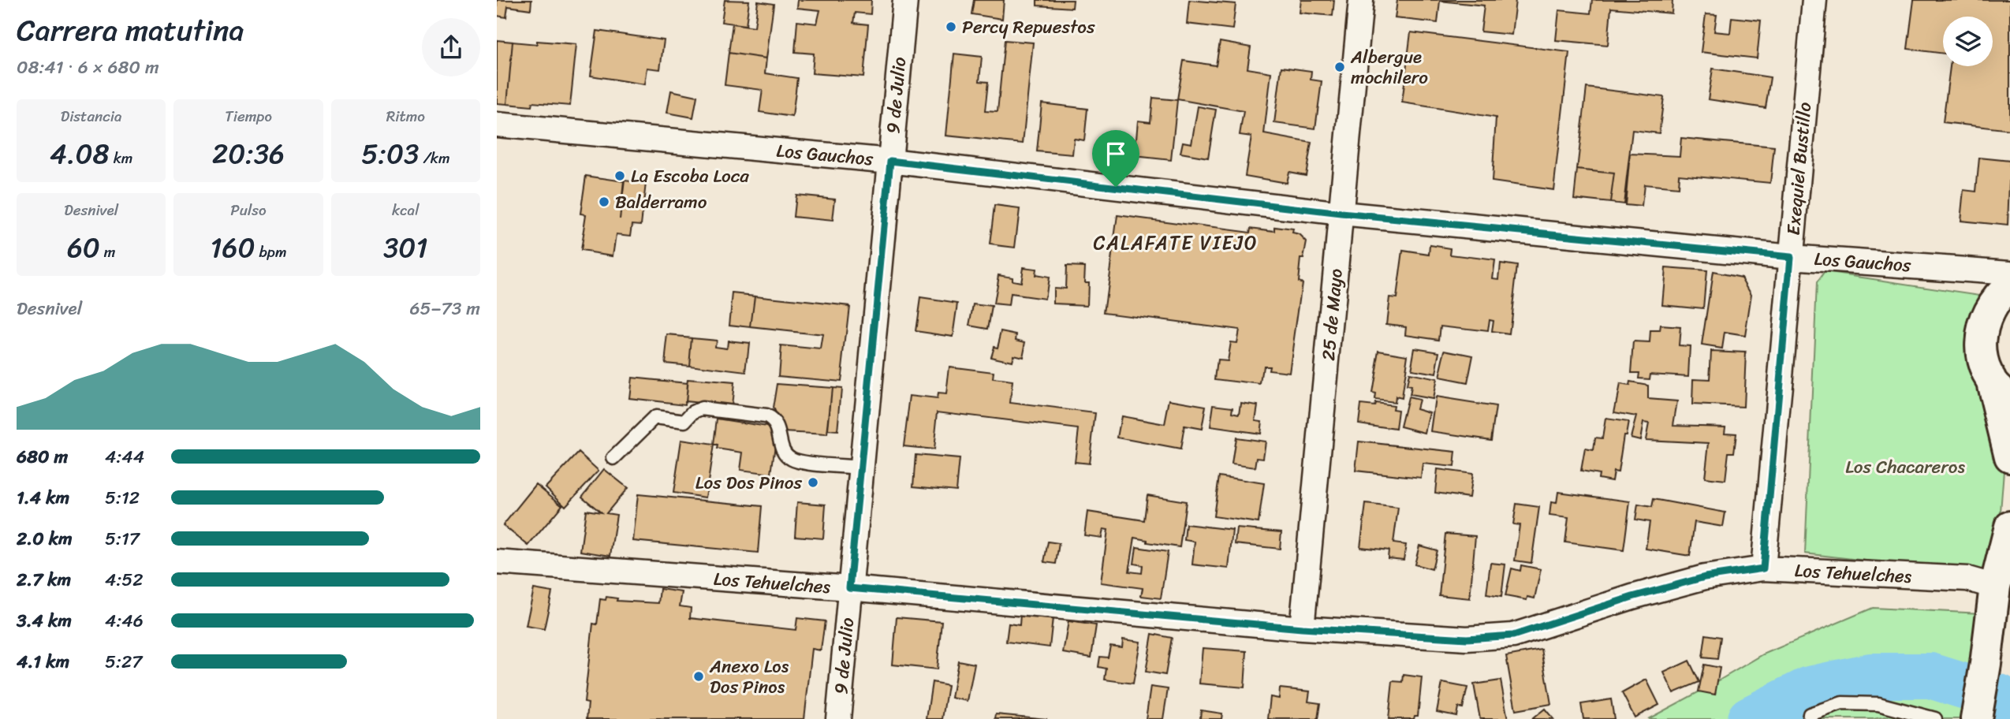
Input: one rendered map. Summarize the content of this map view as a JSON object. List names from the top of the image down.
{
  "streets": {
    "street": [
      "9 de Julio",
      "Los Gauchos",
      "Exequiel Bustillo",
      "25 de Mayo",
      "Los Tehuelches"
    ]
  },
  "crossings": [
    ["9 de Julio", "Los Gauchos"],
    ["9 de Julio", "Los Tehuelches"],
    ["Los Gauchos", "Exequiel Bustillo"],
    ["Los Gauchos", "25 de Mayo"],
    ["Exequiel Bustillo", "Los Tehuelches"],
    ["25 de Mayo", "Los Tehuelches"]
  ],
  "districts": ["CALAFATE VIEJO"],
  "parks": ["Los Chacareros"],
  "places": [
    "Percy Repuestos",
    "Albergue mochilero",
    "La Escoba Loca",
    "Balderramo",
    "Los Dos Pinos",
    "Anexo Los Dos Pinos"
  ],
  "page": {
    "heading": ["Carrera matutina", "08:41 · 6 × 680 m"],
    "stats": [
      ["Distancia", "4.08 km"],
      ["Tiempo", "20:36"],
      ["Ritmo", "5:03 /km"],
      ["Desnivel", "60 m"],
      ["Pulso", "160 bpm"],
      ["kcal", "301"]
    ],
    "chart": ["Desnivel", "65–73 m"],
    "list": [
      {
        "name": "680 m",
        "note": "4:44"
      },
      {
        "name": "1.4 km",
        "note": "5:12"
      },
      {
        "name": "2.0 km",
        "note": "5:17"
      },
      {
        "name": "2.7 km",
        "note": "4:52"
      },
      {
        "name": "3.4 km",
        "note": "4:46"
      },
      {
        "name": "4.1 km",
        "note": "5:27"
      }
    ]
  }
}
